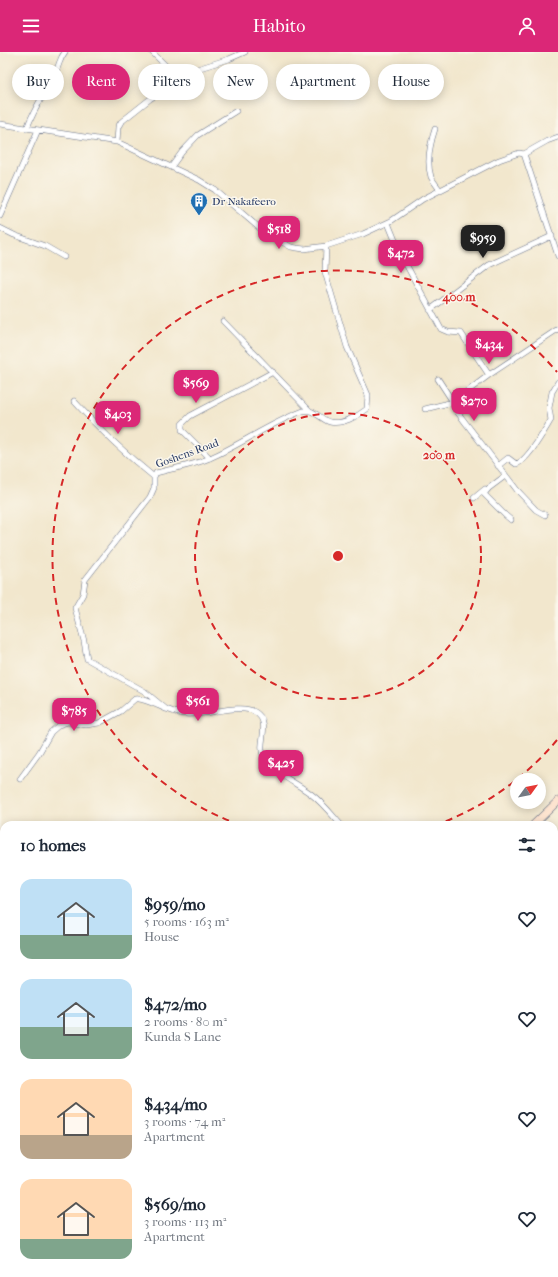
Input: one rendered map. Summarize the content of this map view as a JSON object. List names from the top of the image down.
{
  "streets": {
    "street": ["Goshens Road"]
  },
  "places": {
    "building": ["Dr Nakafeero"]
  },
  "north": "top right",
  "page": {
    "header": "Habito",
    "chip": [
      "Buy",
      "Rent",
      "Filters",
      "New",
      "Apartment",
      "House"
    ],
    "price": [
      "$518",
      "$959",
      "$472",
      "$434",
      "$569",
      "$270",
      "$403",
      "$561",
      "$785",
      "$425"
    ],
    "heading": "10 homes",
    "list": [
      {
        "name": "$959/mo",
        "note": "5 rooms · 163 m² · House"
      },
      {
        "name": "$472/mo",
        "note": "2 rooms · 80 m² · Kunda S Lane"
      },
      {
        "name": "$434/mo",
        "note": "3 rooms · 74 m² · Apartment"
      },
      {
        "name": "$569/mo",
        "note": "3 rooms · 113 m² · Apartment"
      }
    ]
  },
  "rings": ["400 m", "200 m"]
}
